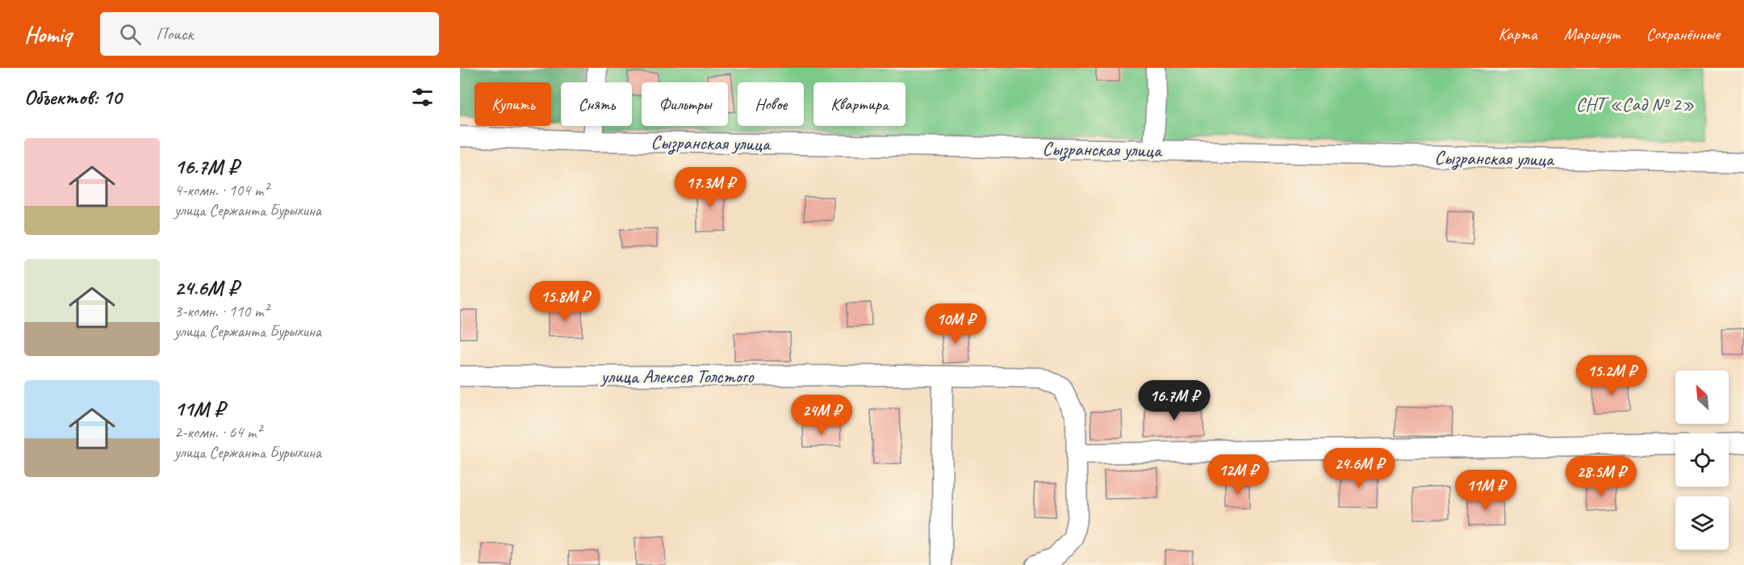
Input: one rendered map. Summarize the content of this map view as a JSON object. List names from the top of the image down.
{
  "streets": {
    "street": ["Сызранская улица", "улица Алексея Толстого"]
  },
  "parks": ["СНТ «Сад № 2»"],
  "north": "top left",
  "page": {
    "header": "Homiq",
    "search": "Поиск",
    "nav": ["Карта", "Маршрут", "Сохранённые"],
    "heading": "Объектов: 10",
    "chip": [
      "Купить",
      "Снять",
      "Фильтры",
      "Новое",
      "Квартира"
    ],
    "list": [
      {
        "name": "16.7M ₽",
        "note": "4-комн. · 104 m² · улица Сержанта Бурыхина"
      },
      {
        "name": "24.6M ₽",
        "note": "3-комн. · 110 m² · улица Сержанта Бурыхина"
      },
      {
        "name": "11M ₽",
        "note": "2-комн. · 64 m² · улица Сержанта Бурыхина"
      }
    ],
    "price": [
      "17.3M ₽",
      "15.8M ₽",
      "10M ₽",
      "15.2M ₽",
      "16.7M ₽",
      "24M ₽",
      "24.6M ₽",
      "12M ₽",
      "28.5M ₽",
      "11M ₽"
    ]
  }
}
